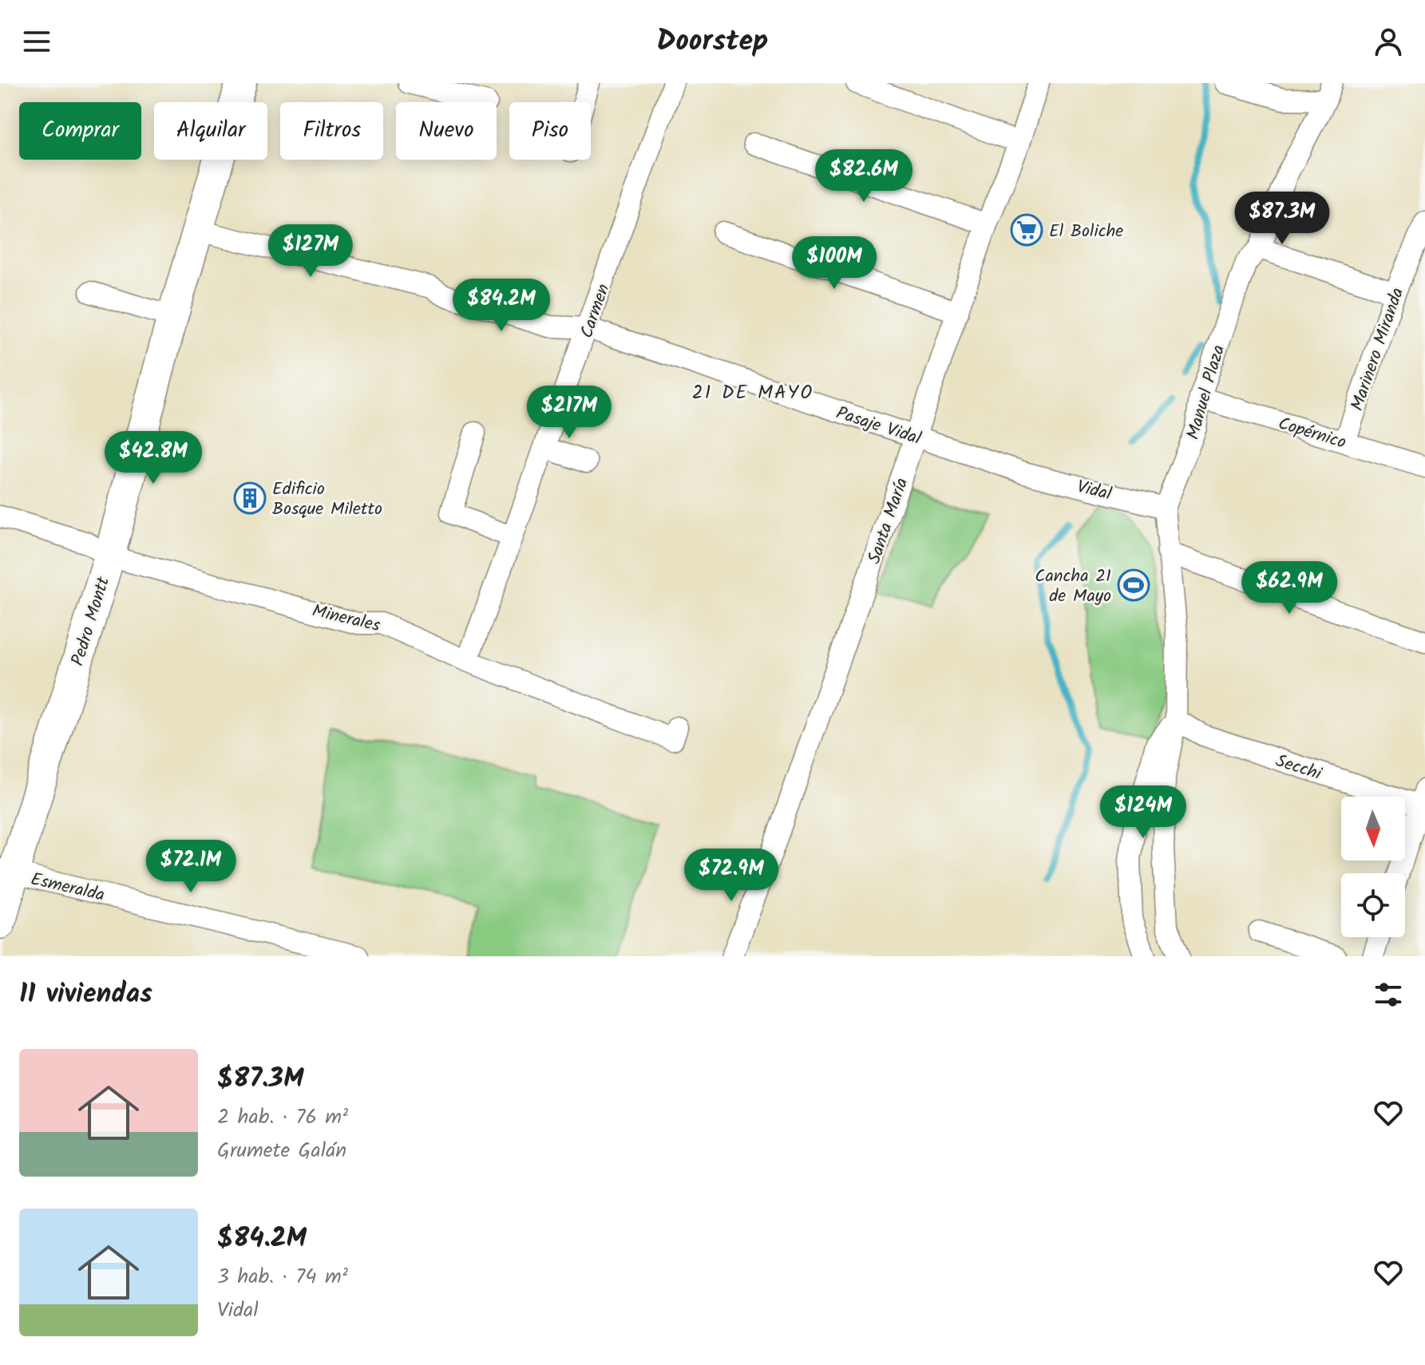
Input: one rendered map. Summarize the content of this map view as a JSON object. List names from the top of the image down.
{
  "streets": {
    "main road": ["Pedro Montt"],
    "street": [
      "Carmen",
      "Marinero Miranda",
      "Manuel Plaza",
      "Pasaje Vidal",
      "Copérnico",
      "Vidal",
      "Santa María",
      "Minerales",
      "Secchi",
      "Esmeralda"
    ]
  },
  "crossings": [
    ["Carmen", "Pasaje Vidal"],
    ["Carmen", "Minerales"],
    ["Marinero Miranda", "Copérnico"],
    ["Manuel Plaza", "Copérnico"],
    ["Manuel Plaza", "Vidal"],
    ["Manuel Plaza", "Secchi"],
    ["Pasaje Vidal", "Vidal"],
    ["Pasaje Vidal", "Santa María"],
    ["Minerales", "Pedro Montt"],
    ["Pedro Montt", "Esmeralda"]
  ],
  "districts": ["21 DE MAYO"],
  "places": {
    "supermarket": ["El Boliche"],
    "building": ["Edificio Bosque Miletto"],
    "sports": ["Cancha 21 de Mayo"]
  },
  "north": "bottom",
  "page": {
    "header": "Doorstep",
    "chip": [
      "Comprar",
      "Alquilar",
      "Filtros",
      "Nuevo",
      "Piso"
    ],
    "price": [
      "$82.6M",
      "$87.3M",
      "$127M",
      "$100M",
      "$84.2M",
      "$217M",
      "$42.8M",
      "$62.9M",
      "$124M",
      "$72.1M",
      "$72.9M"
    ],
    "heading": "11 viviendas",
    "list": [
      {
        "name": "$87.3M",
        "note": "2 hab. · 76 m² · Grumete Galán"
      },
      {
        "name": "$84.2M",
        "note": "3 hab. · 74 m² · Vidal"
      }
    ]
  }
}
